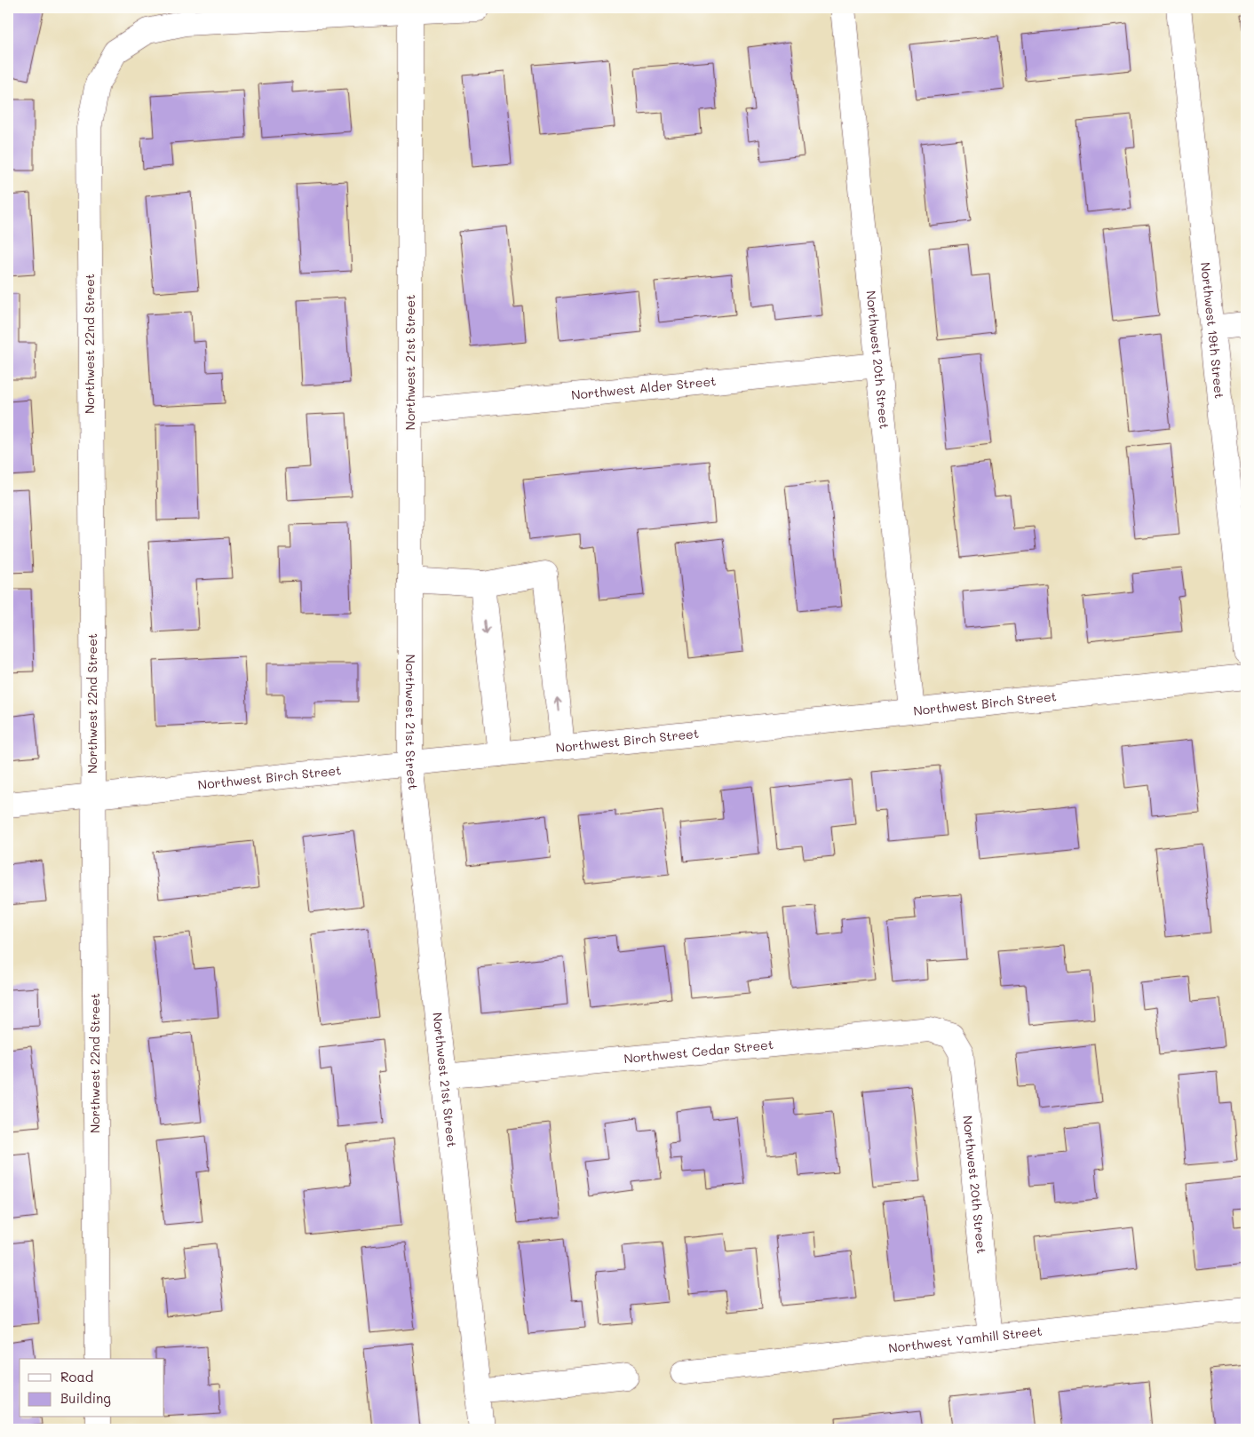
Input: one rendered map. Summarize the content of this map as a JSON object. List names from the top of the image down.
{
  "streets": {
    "street": [
      "Northwest 19th Street",
      "Northwest 22nd Street",
      "Northwest 20th Street",
      "Northwest 21st Street",
      "Northwest Alder Street",
      "Northwest Birch Street",
      "Northwest Cedar Street",
      "Northwest Yamhill Street"
    ]
  },
  "crossings": [
    ["Northwest 22nd Street", "Northwest 21st Street"],
    ["Northwest 22nd Street", "Northwest Birch Street"],
    ["Northwest 20th Street", "Northwest Alder Street"],
    ["Northwest 20th Street", "Northwest Birch Street"],
    ["Northwest 20th Street", "Northwest Cedar Street"],
    ["Northwest 20th Street", "Northwest Yamhill Street"],
    ["Northwest 21st Street", "Northwest Alder Street"],
    ["Northwest 21st Street", "Northwest Birch Street"],
    ["Northwest 21st Street", "Northwest Cedar Street"]
  ],
  "legend": ["Road", "Building"]
}
